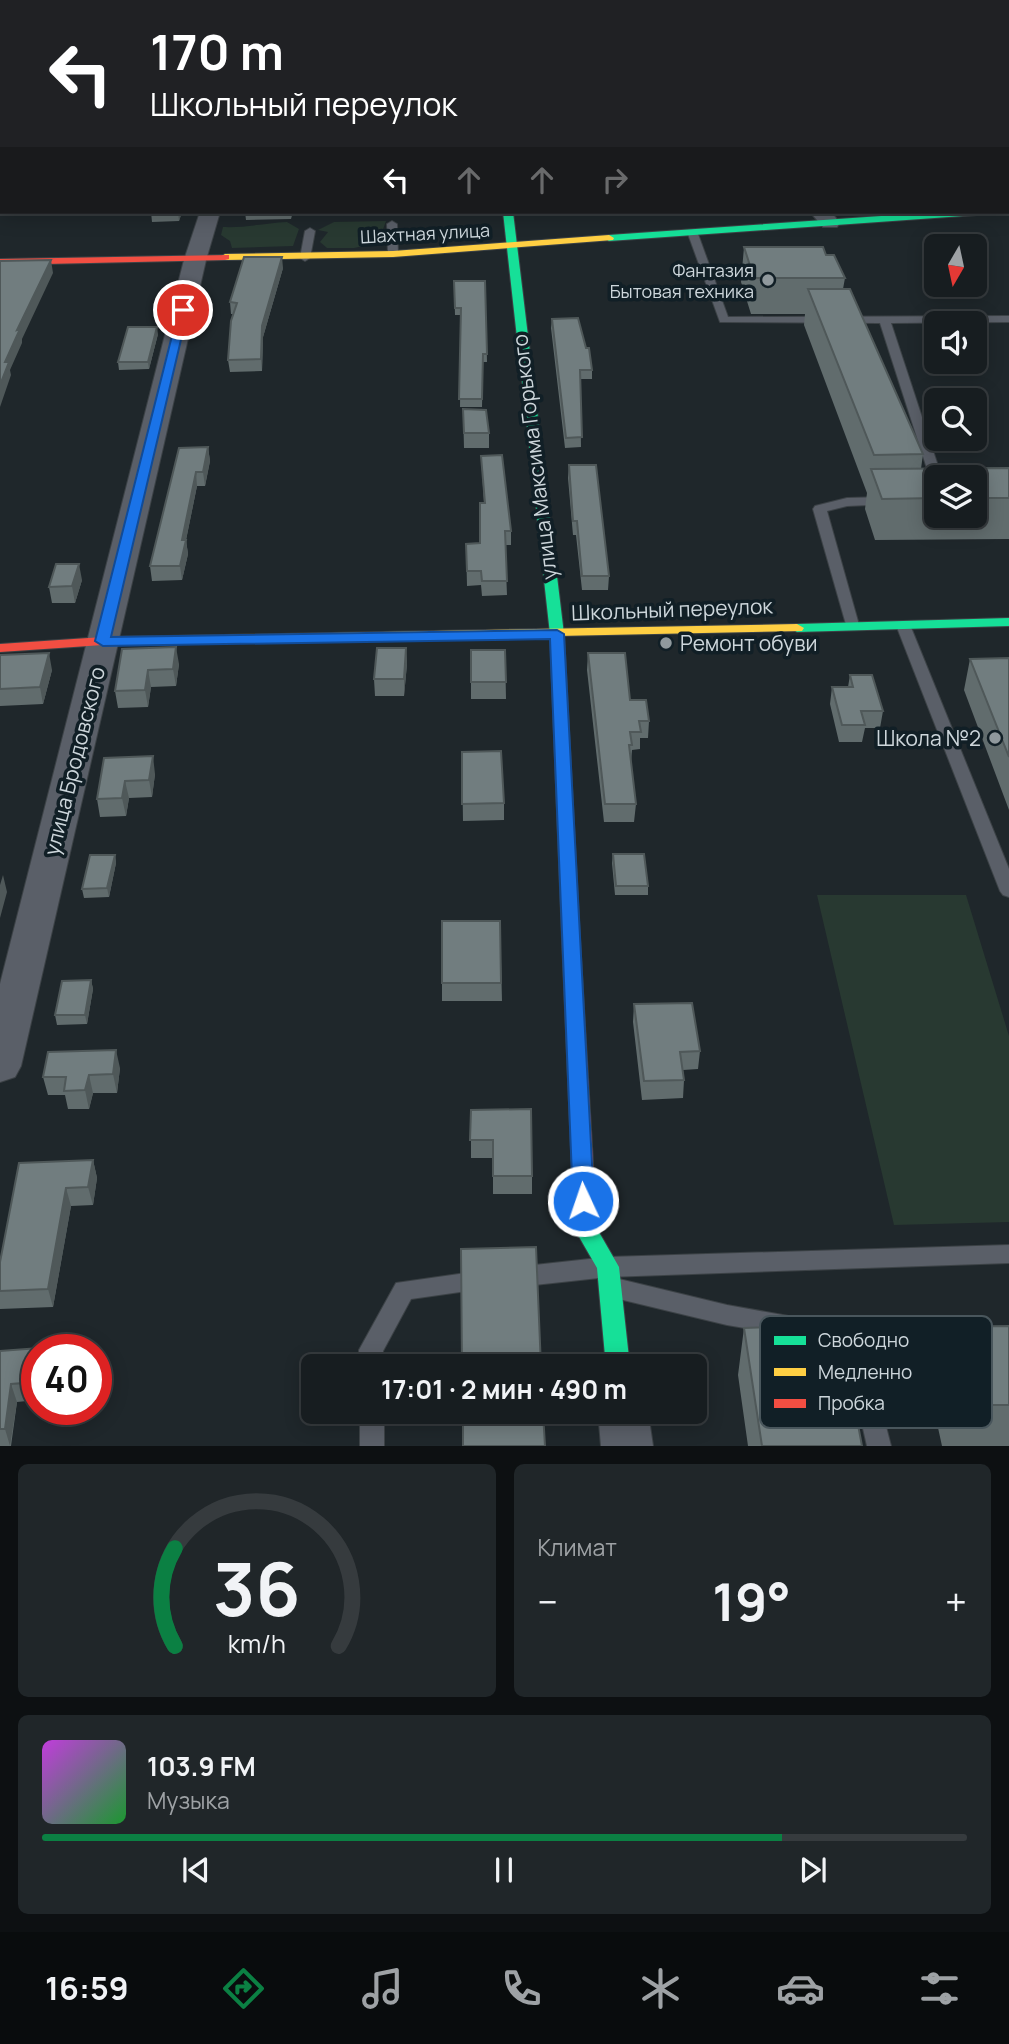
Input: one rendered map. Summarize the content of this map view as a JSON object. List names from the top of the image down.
{
  "streets": {
    "street": [
      "Шахтная улица",
      "улица Максима Горького",
      "Школьный переулок",
      "улица Бродовского"
    ]
  },
  "crossings": [
    ["Шахтная улица", "улица Максима Горького"],
    ["Шахтная улица", "улица Бродовского"],
    ["улица Максима Горького", "Школьный переулок"],
    ["Школьный переулок", "улица Бродовского"]
  ],
  "places": ["Фантазия Бытовая техника", "Ремонт обуви", "Школа №2"],
  "legend": ["Свободно", "Медленно", "Пробка"],
  "north": "bottom",
  "page": {
    "turn": ["170 m", "Школьный переулок"],
    "limit": "40",
    "trip": "17:01 · 2 мин · 490 m",
    "tile": "Климат",
    "heat": ["−", "19°", "+"],
    "song": ["103.9 FM", "Музыка"],
    "tabs": "16:59",
    "gauge": ["36", "km/h"]
  }
}
